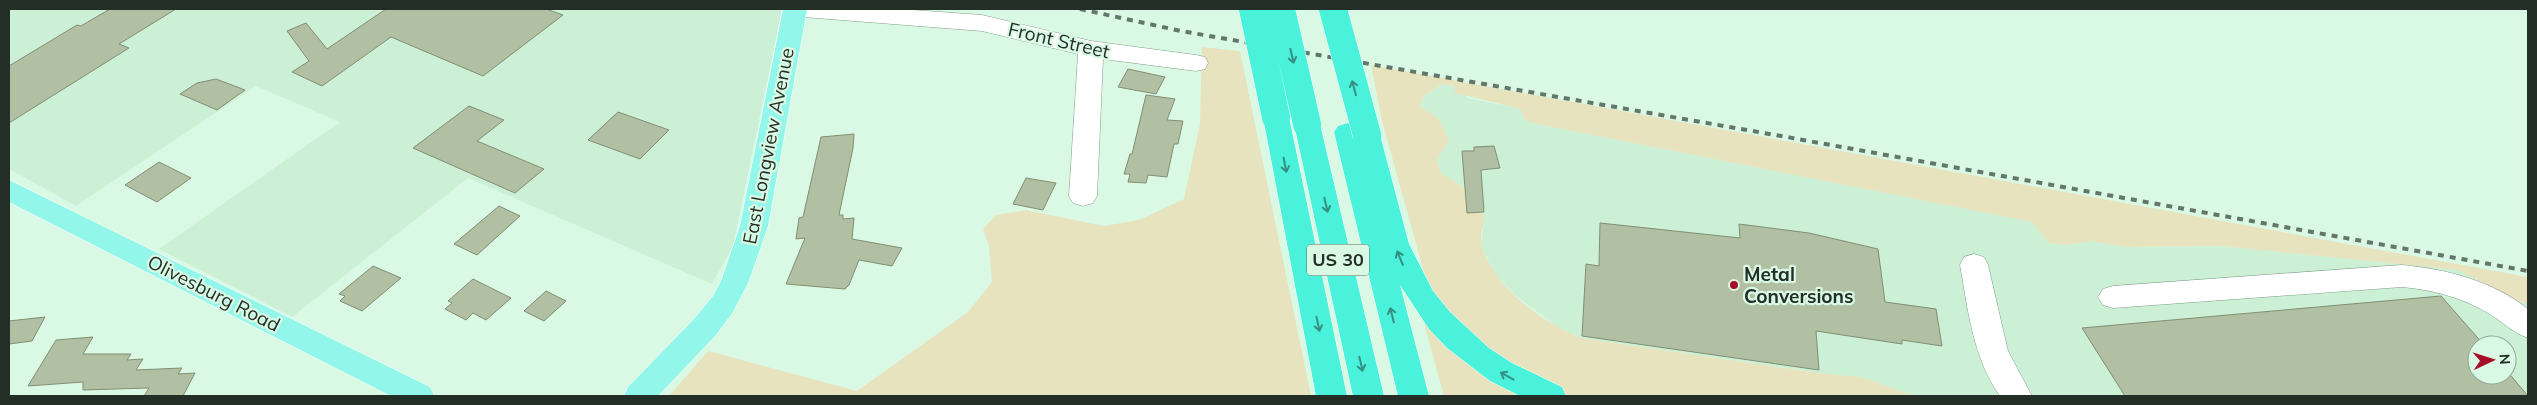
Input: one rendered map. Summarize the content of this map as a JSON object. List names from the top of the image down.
{
  "streets": {
    "highway": ["US 30"],
    "main road": ["East Longview Avenue", "Olivesburg Road"],
    "street": ["Front Street"]
  },
  "places": ["Metal Conversions"],
  "north": "right"
}
